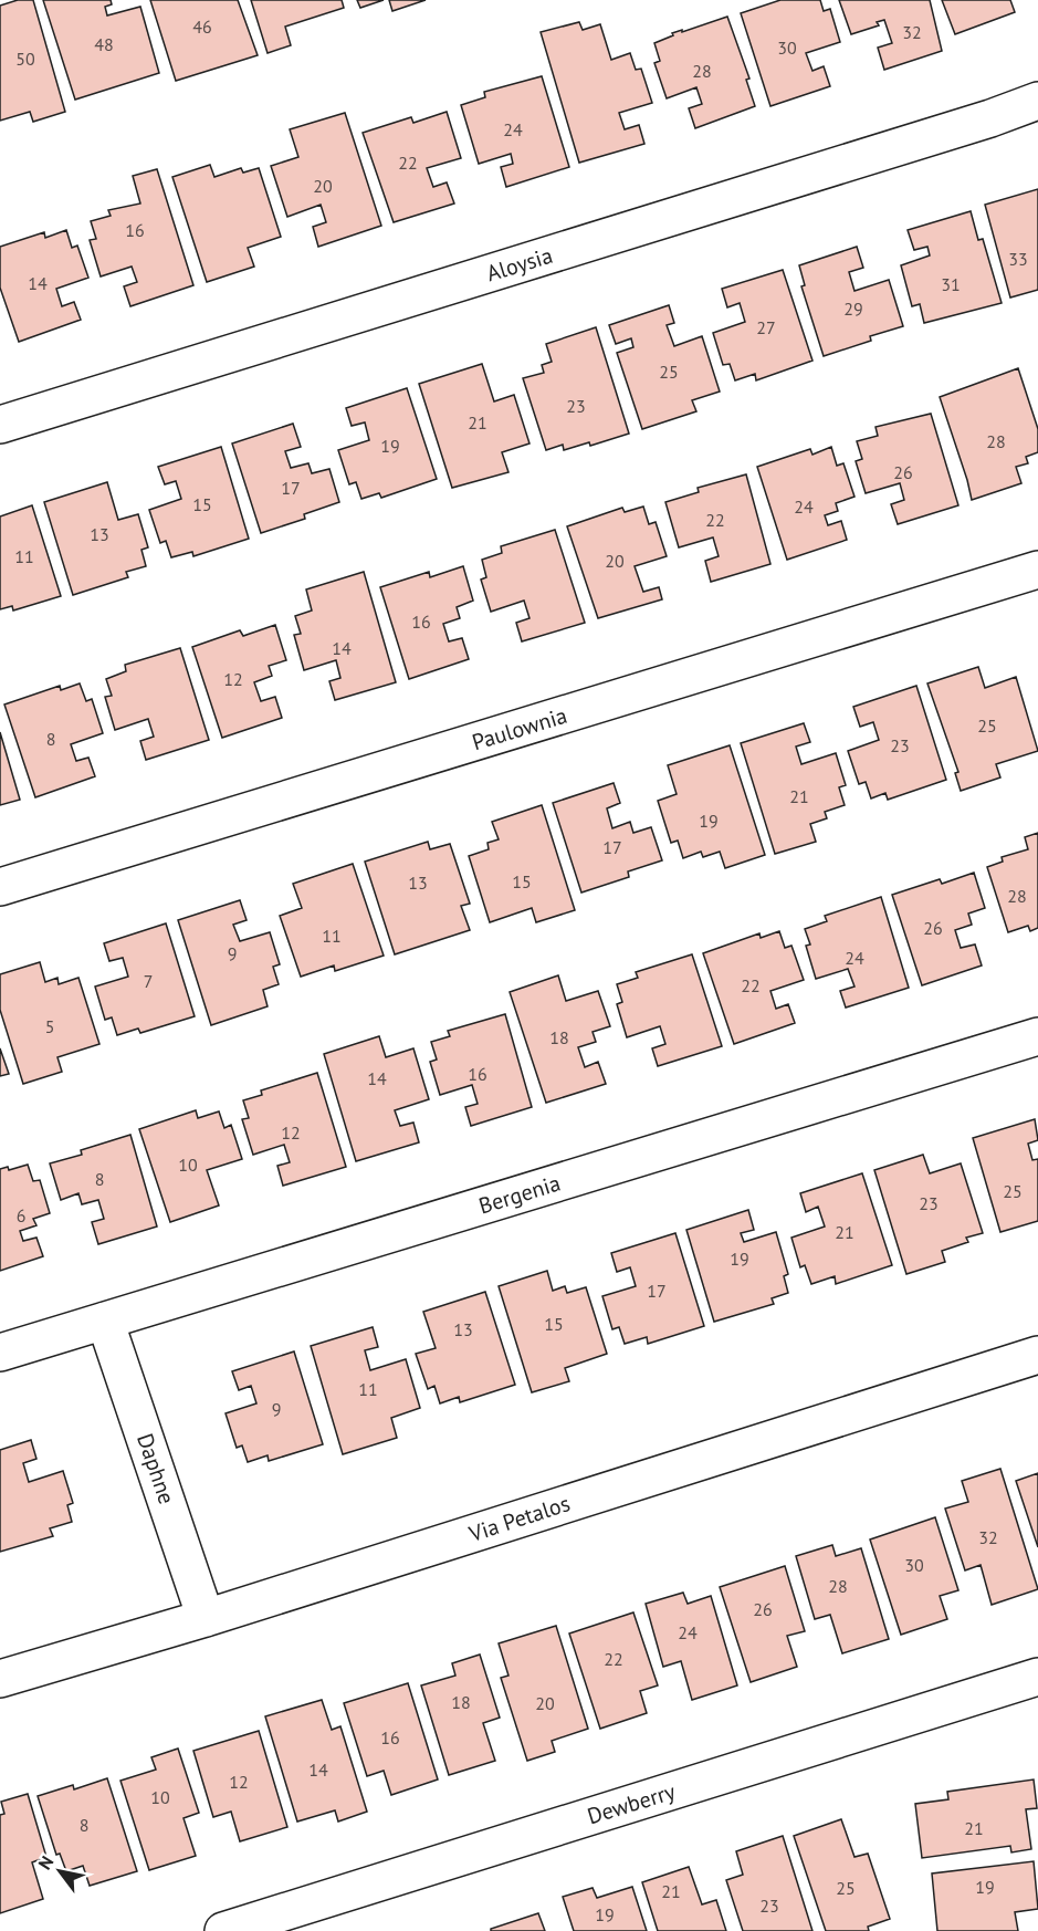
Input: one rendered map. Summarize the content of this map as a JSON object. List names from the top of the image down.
{
  "streets": {
    "street": [
      "Aloysia",
      "Paulownia",
      "Bergenia",
      "Daphne",
      "Via Petalos",
      "Dewberry"
    ]
  },
  "crossings": [
    ["Bergenia", "Daphne"],
    ["Daphne", "Via Petalos"]
  ],
  "house_numbers": [
    "46",
    "32",
    "48",
    "30",
    "50",
    "28",
    "24",
    "22",
    "20",
    "16",
    "33",
    "14",
    "31",
    "29",
    "27",
    "25",
    "23",
    "21",
    "28",
    "19",
    "26",
    "17",
    "15",
    "24",
    "22",
    "13",
    "11",
    "20",
    "16",
    "14",
    "12",
    "25",
    "8",
    "23",
    "21",
    "19",
    "17",
    "15",
    "13",
    "28",
    "26",
    "11",
    "9",
    "24",
    "7",
    "22",
    "5",
    "18",
    "16",
    "14",
    "12",
    "10",
    "8",
    "25",
    "23",
    "6",
    "21",
    "19",
    "17",
    "15",
    "13",
    "11",
    "9",
    "32",
    "30",
    "28",
    "26",
    "24",
    "22",
    "18",
    "20",
    "16",
    "14",
    "12",
    "10",
    "8",
    "21",
    "19",
    "25",
    "21",
    "23",
    "19"
  ],
  "north": "top left"
}
